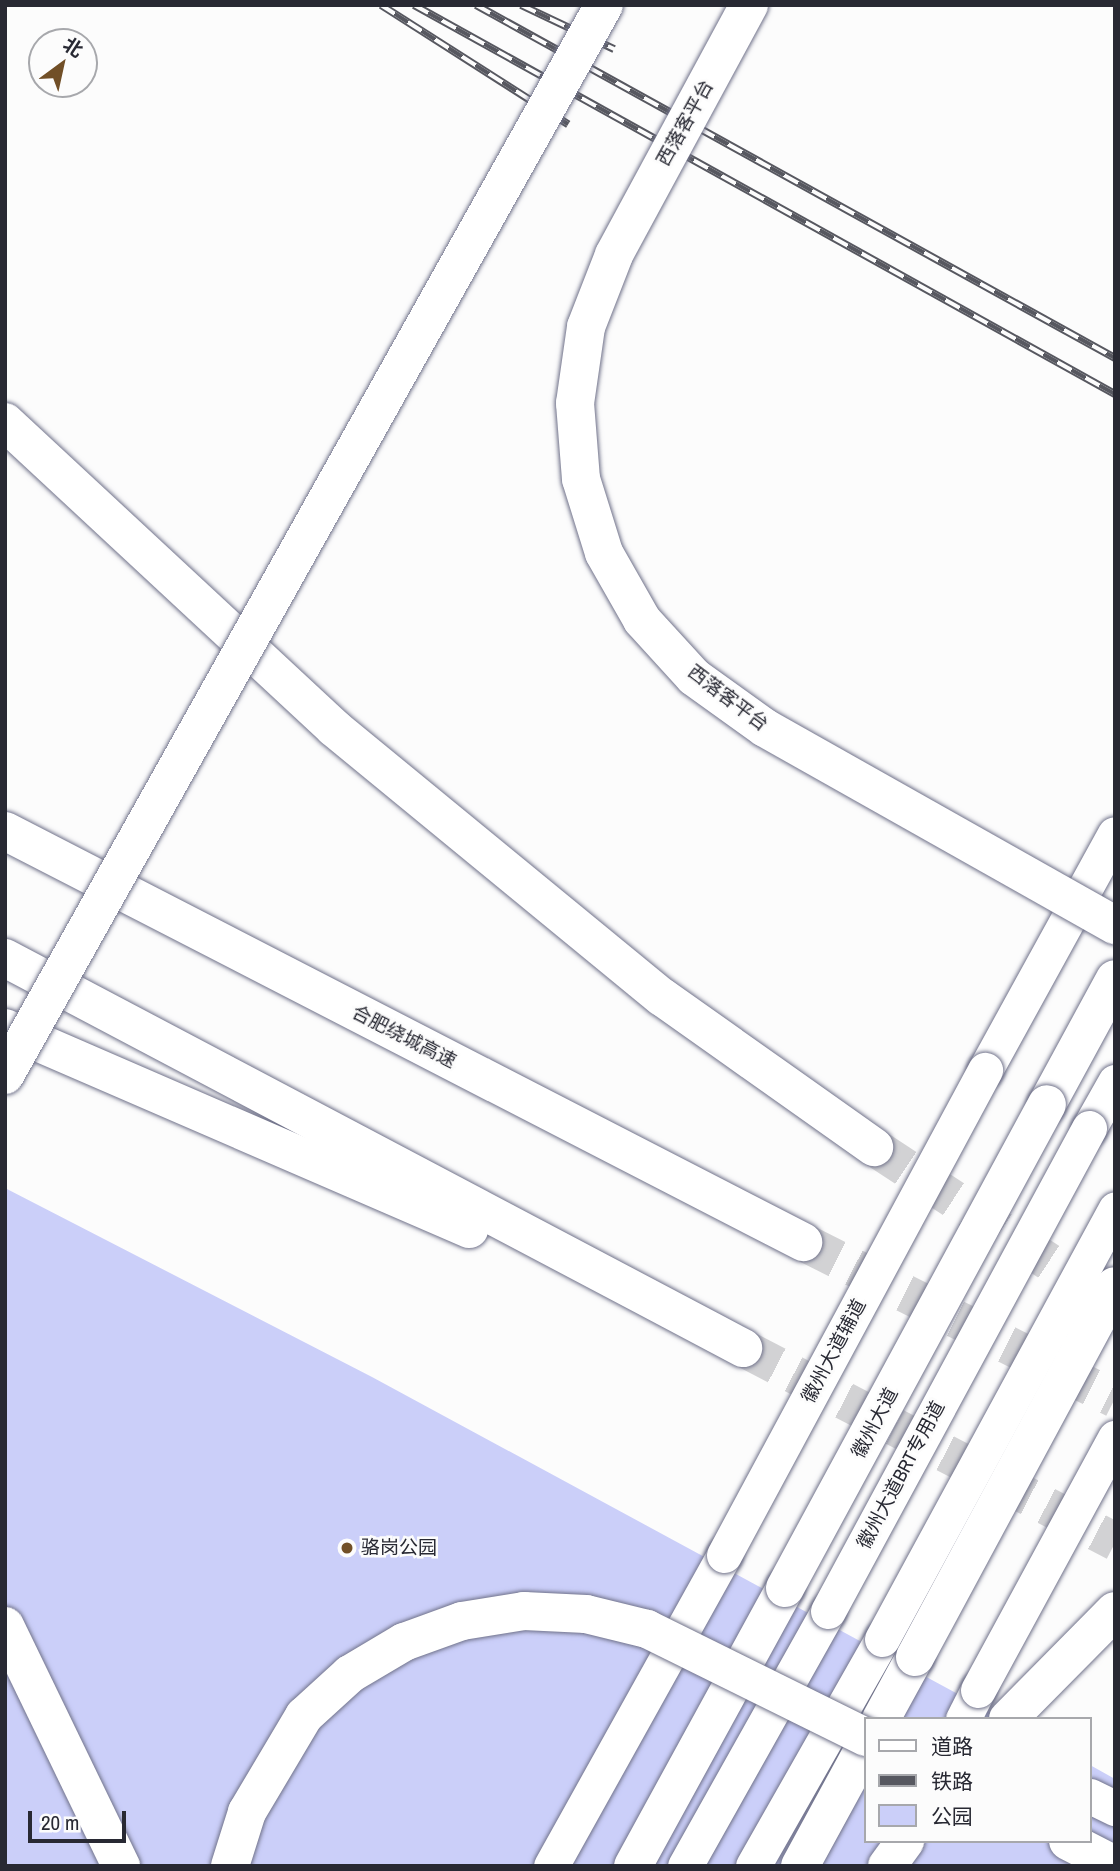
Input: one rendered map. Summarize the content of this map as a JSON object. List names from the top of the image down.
{
  "streets": {
    "main road": ["西落客平台", "合肥绕城高速", "徽州大道"],
    "street": ["徽州大道辅道", "徽州大道BRT专用道"]
  },
  "places": ["骆岗公园"],
  "legend": ["道路", "铁路", "公园"],
  "scale_bar": "20 m",
  "north": "top right"
}
